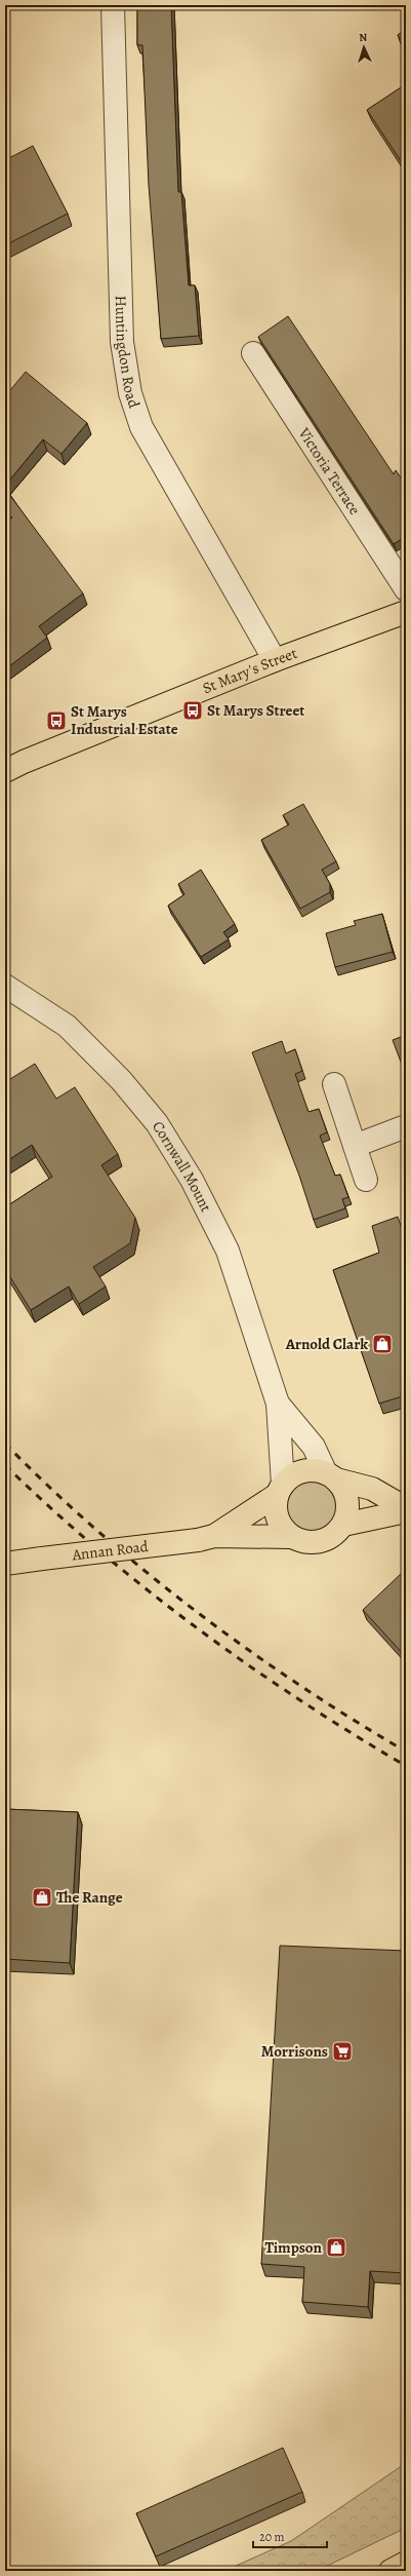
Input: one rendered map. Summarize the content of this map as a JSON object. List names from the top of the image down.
{
  "streets": {
    "main road": ["St Mary's Street", "Annan Road"],
    "street": ["Huntingdon Road", "Victoria Terrace", "Cornwall Mount"]
  },
  "crossings": [
    ["Huntingdon Road", "St Mary's Street"],
    ["Cornwall Mount", "Annan Road"]
  ],
  "places": {
    "bus stop": ["St Marys Street", "St Marys Industrial Estate"],
    "shop": ["Arnold Clark", "The Range", "Timpson"],
    "supermarket": ["Morrisons"]
  },
  "scale_bar": "20 m",
  "north": "top"
}
